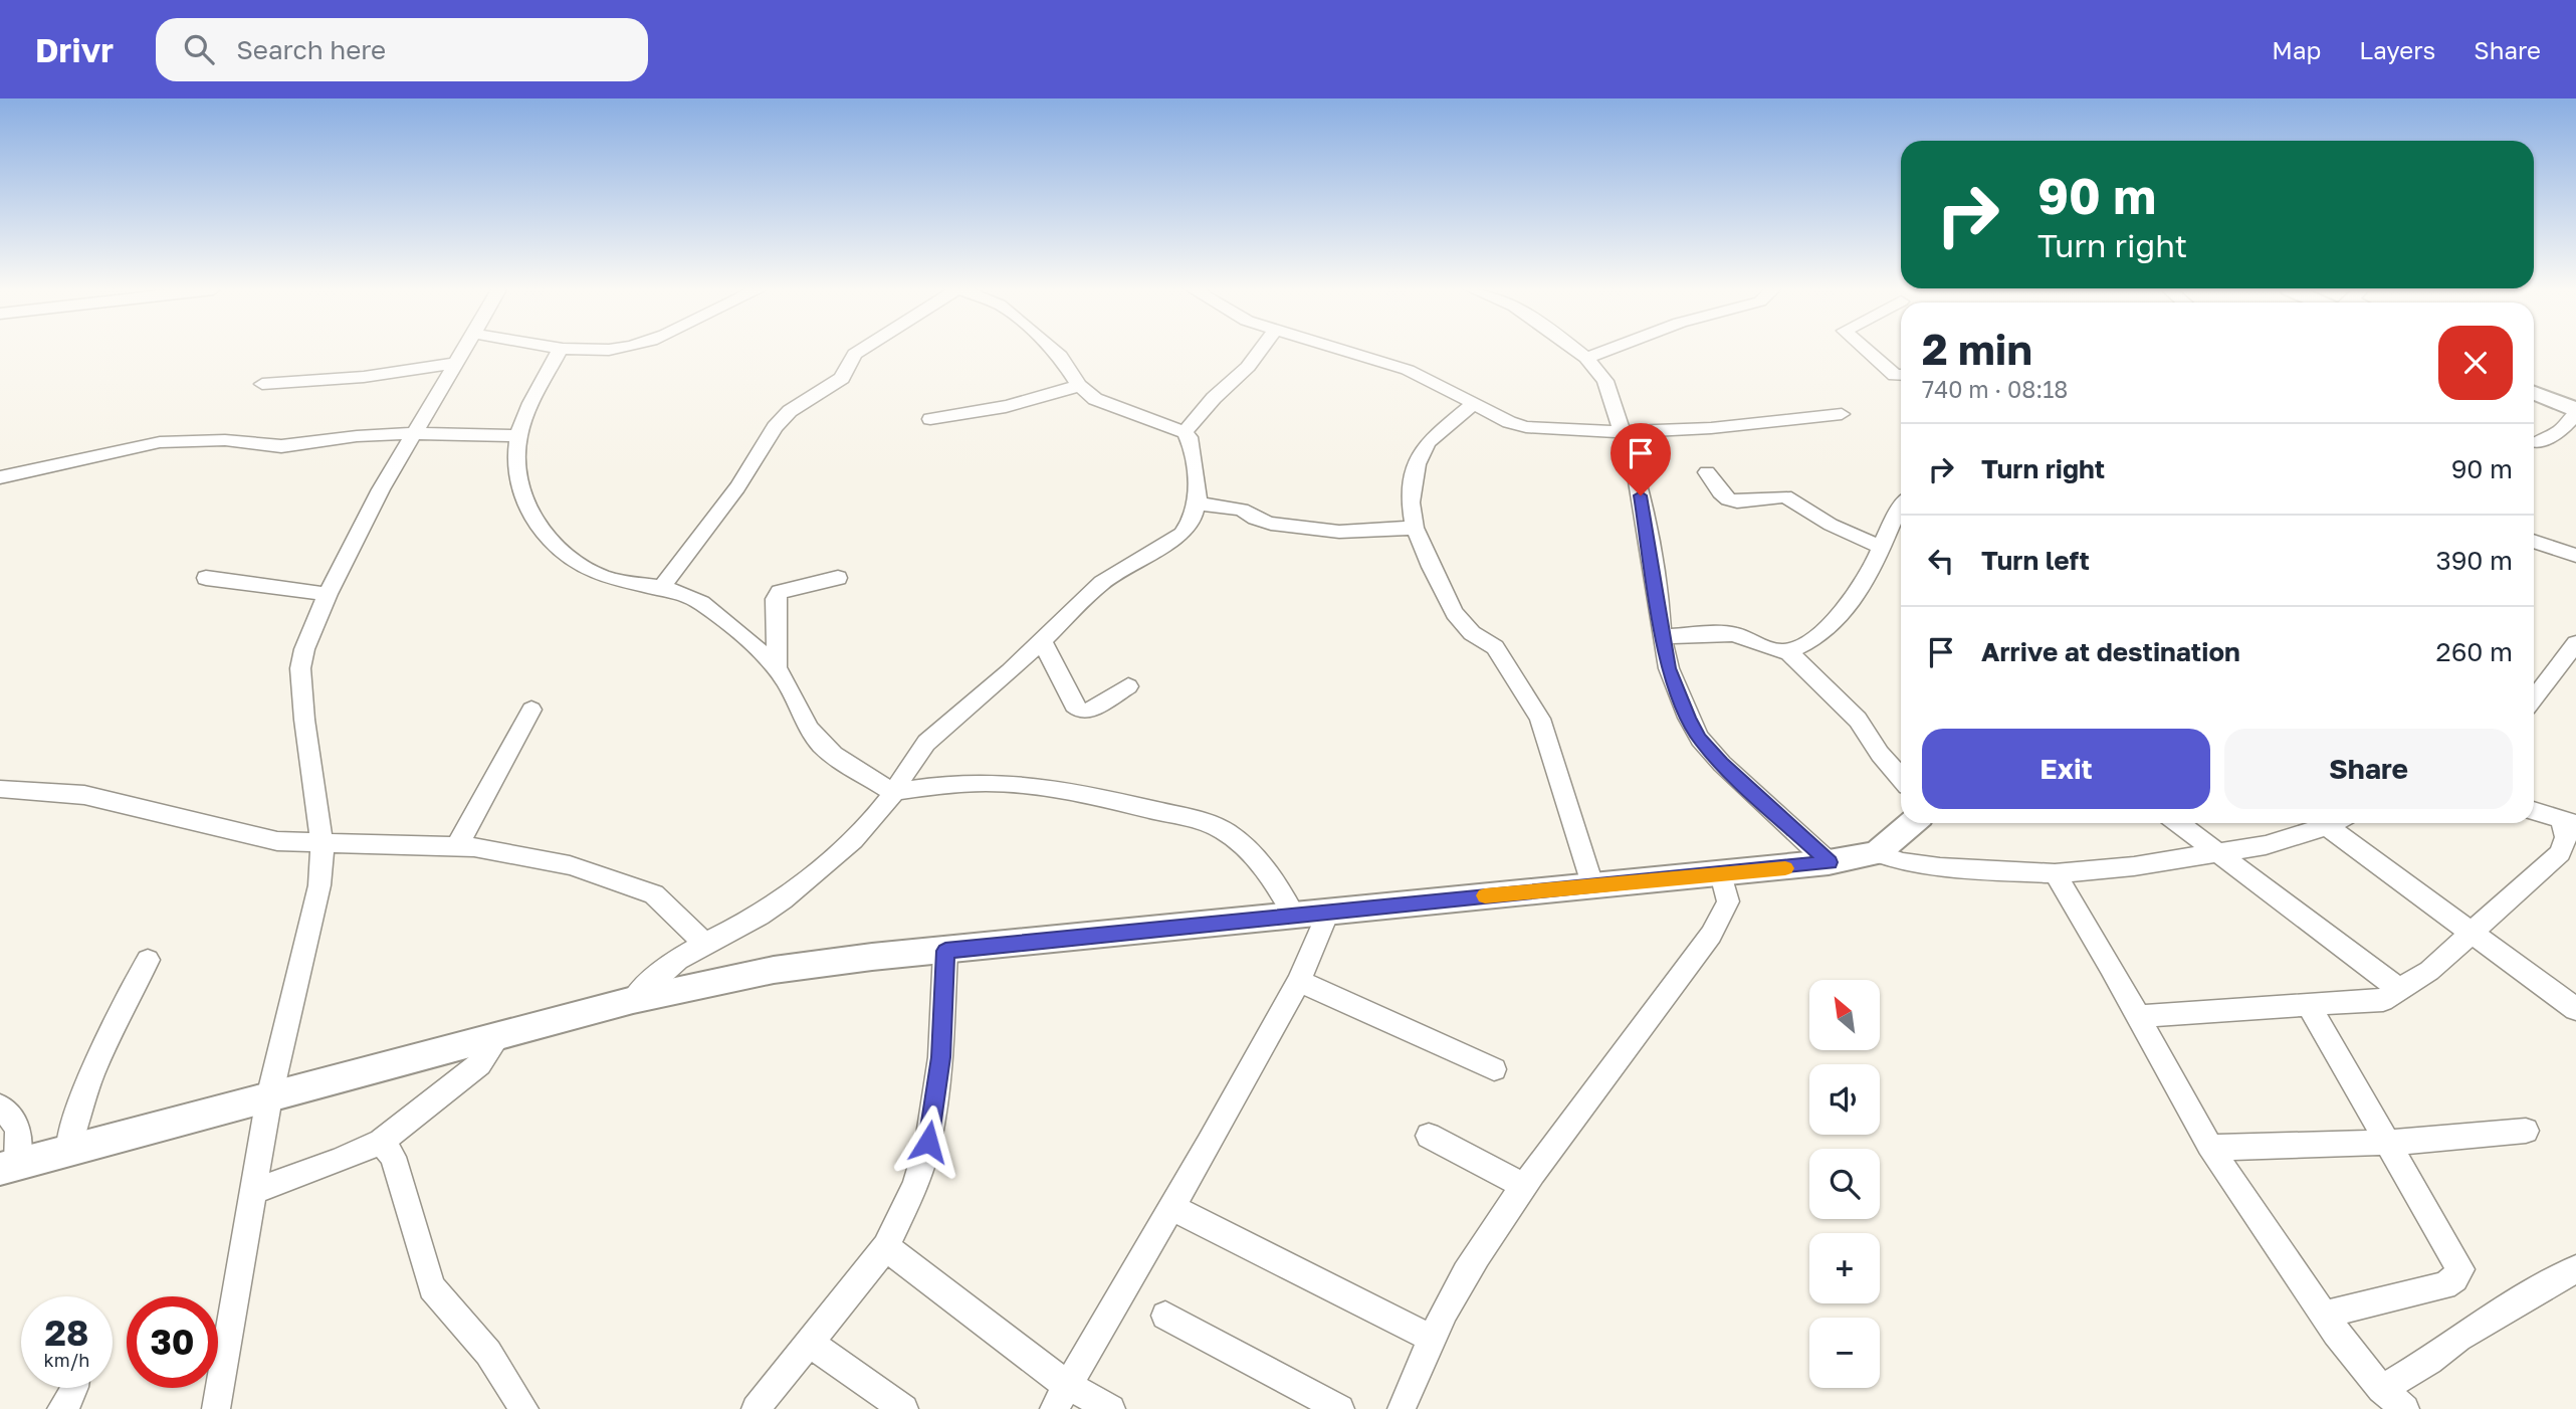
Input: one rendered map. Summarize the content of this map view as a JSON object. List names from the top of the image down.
{
  "north": "top left",
  "page": {
    "header": "Drivr",
    "search": "Search here",
    "nav": ["Map", "Layers", "Share"],
    "turn": ["90 m", "Turn right"],
    "heading": ["2 min", "740 m · 08:18"],
    "list": [
      {
        "name": "Turn right",
        "value": "90 m"
      },
      {
        "name": "Turn left",
        "value": "390 m"
      },
      {
        "name": "Arrive at destination",
        "value": "260 m"
      }
    ],
    "buttons": ["Exit", "Share"],
    "map_buttons": ["+", "−"],
    "speed": "28 km/h",
    "limit": "30"
  }
}
